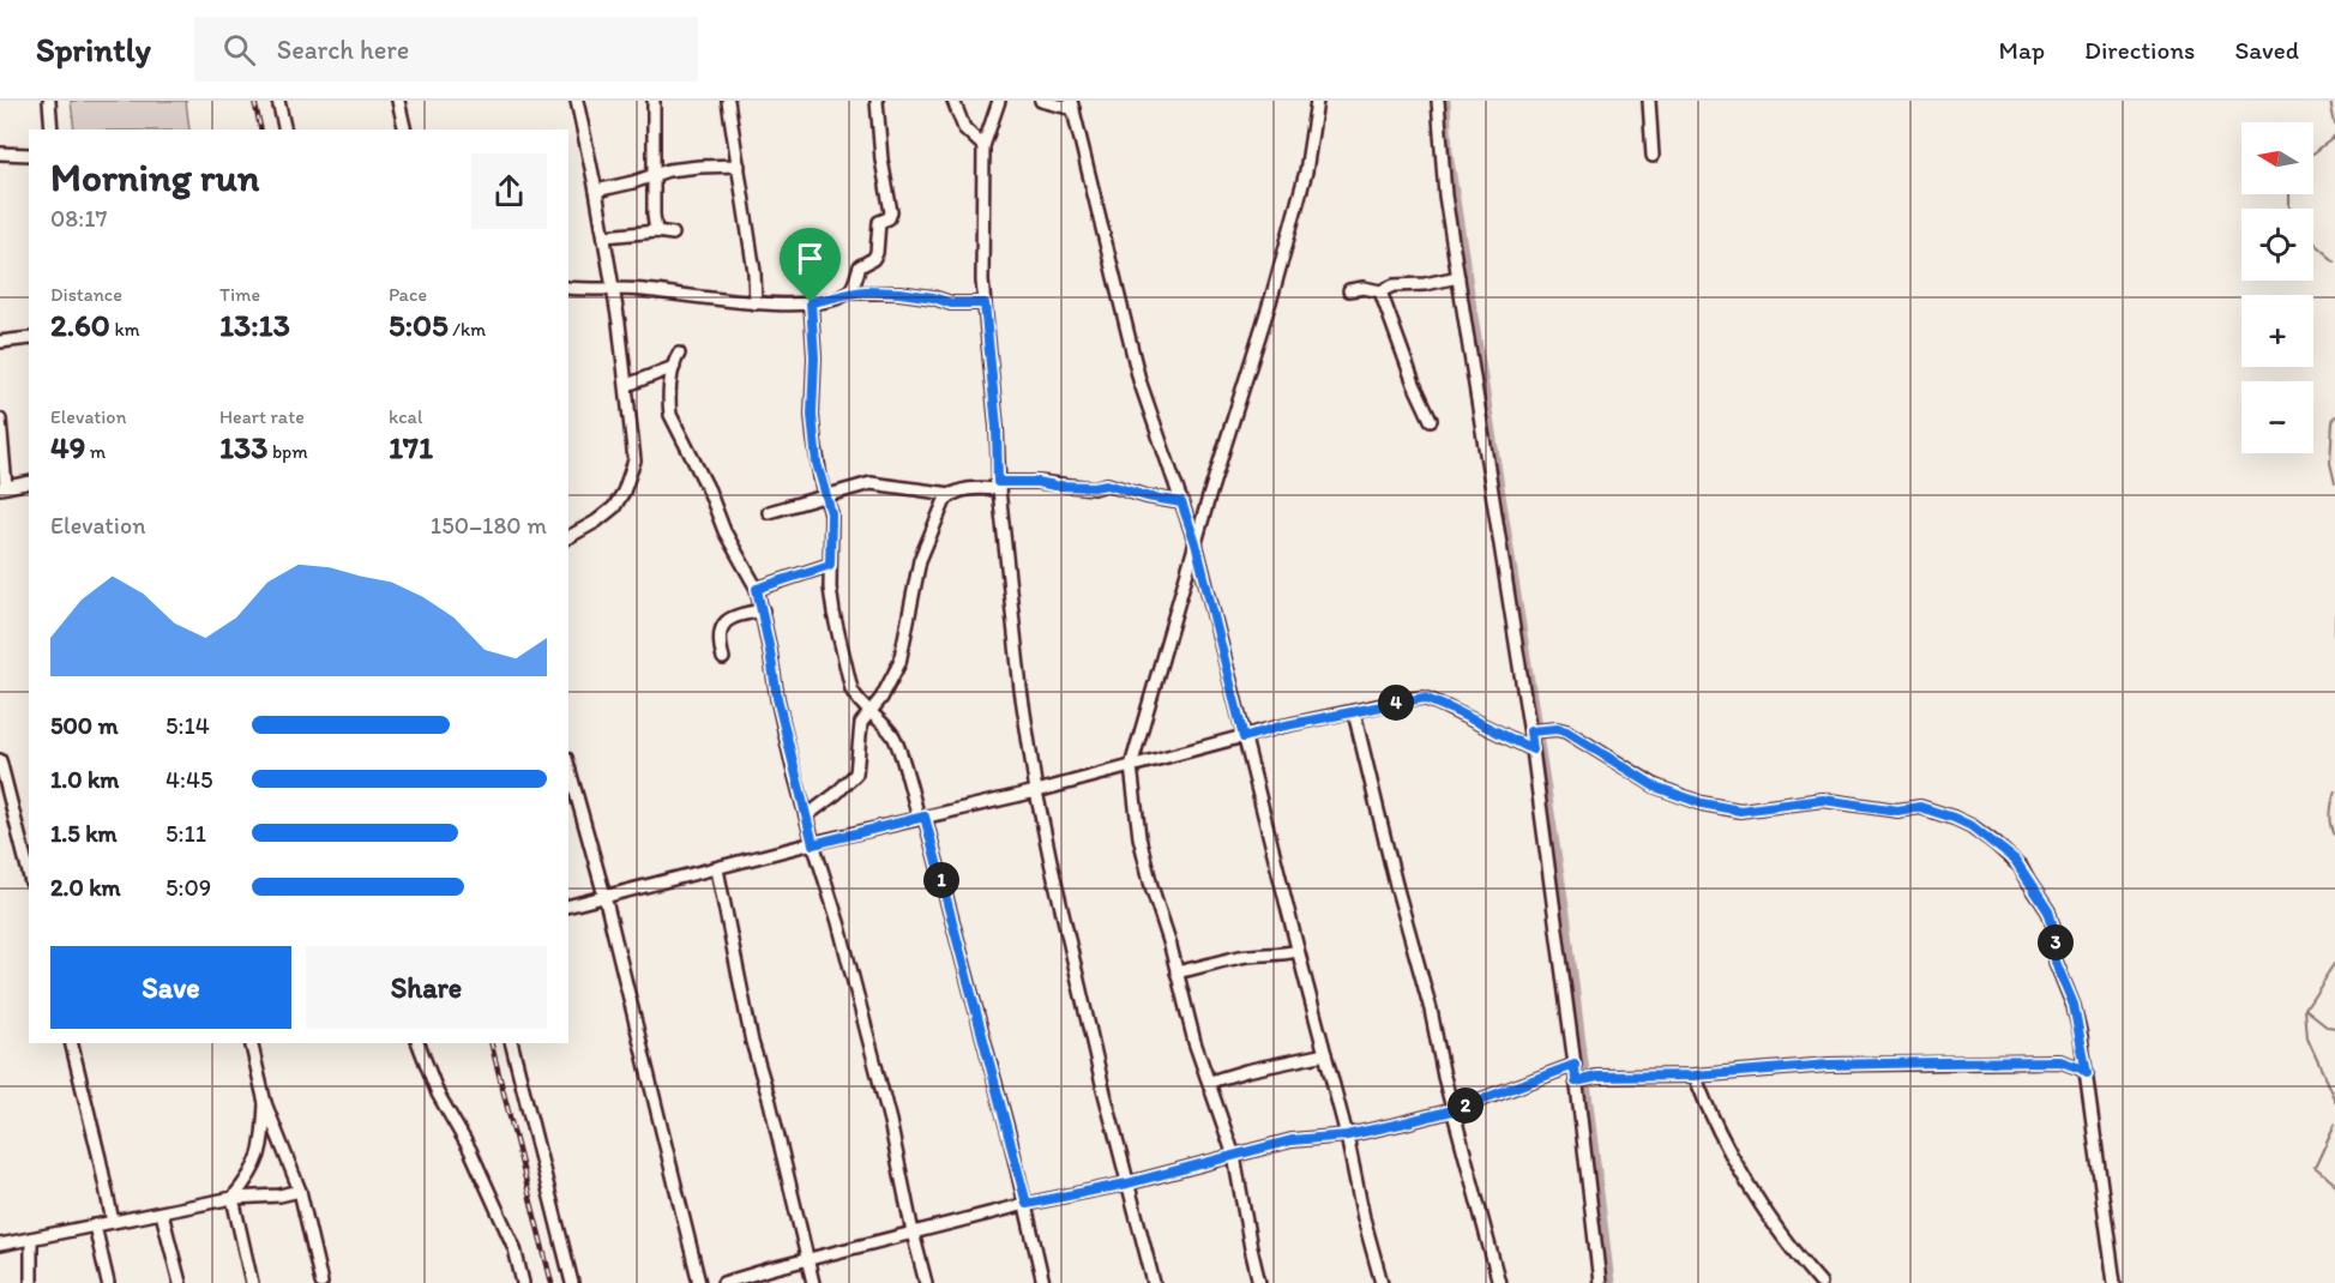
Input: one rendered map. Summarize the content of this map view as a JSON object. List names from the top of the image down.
{
  "north": "left",
  "page": {
    "header": "Sprintly",
    "search": "Search here",
    "nav": ["Map", "Directions", "Saved"],
    "map_buttons": ["+", "−"],
    "heading": ["Morning run", "08:17"],
    "stats": [
      ["Distance", "2.60 km"],
      ["Time", "13:13"],
      ["Pace", "5:05 /km"],
      ["Elevation", "49 m"],
      ["Heart rate", "133 bpm"],
      ["kcal", "171"]
    ],
    "chart": ["Elevation", "150–180 m"],
    "pins": [
      "4",
      "1",
      "3",
      "2"
    ],
    "list": [
      {
        "name": "500 m",
        "note": "5:14"
      },
      {
        "name": "1.0 km",
        "note": "4:45"
      },
      {
        "name": "1.5 km",
        "note": "5:11"
      },
      {
        "name": "2.0 km",
        "note": "5:09"
      }
    ],
    "buttons": ["Save", "Share"]
  }
}
